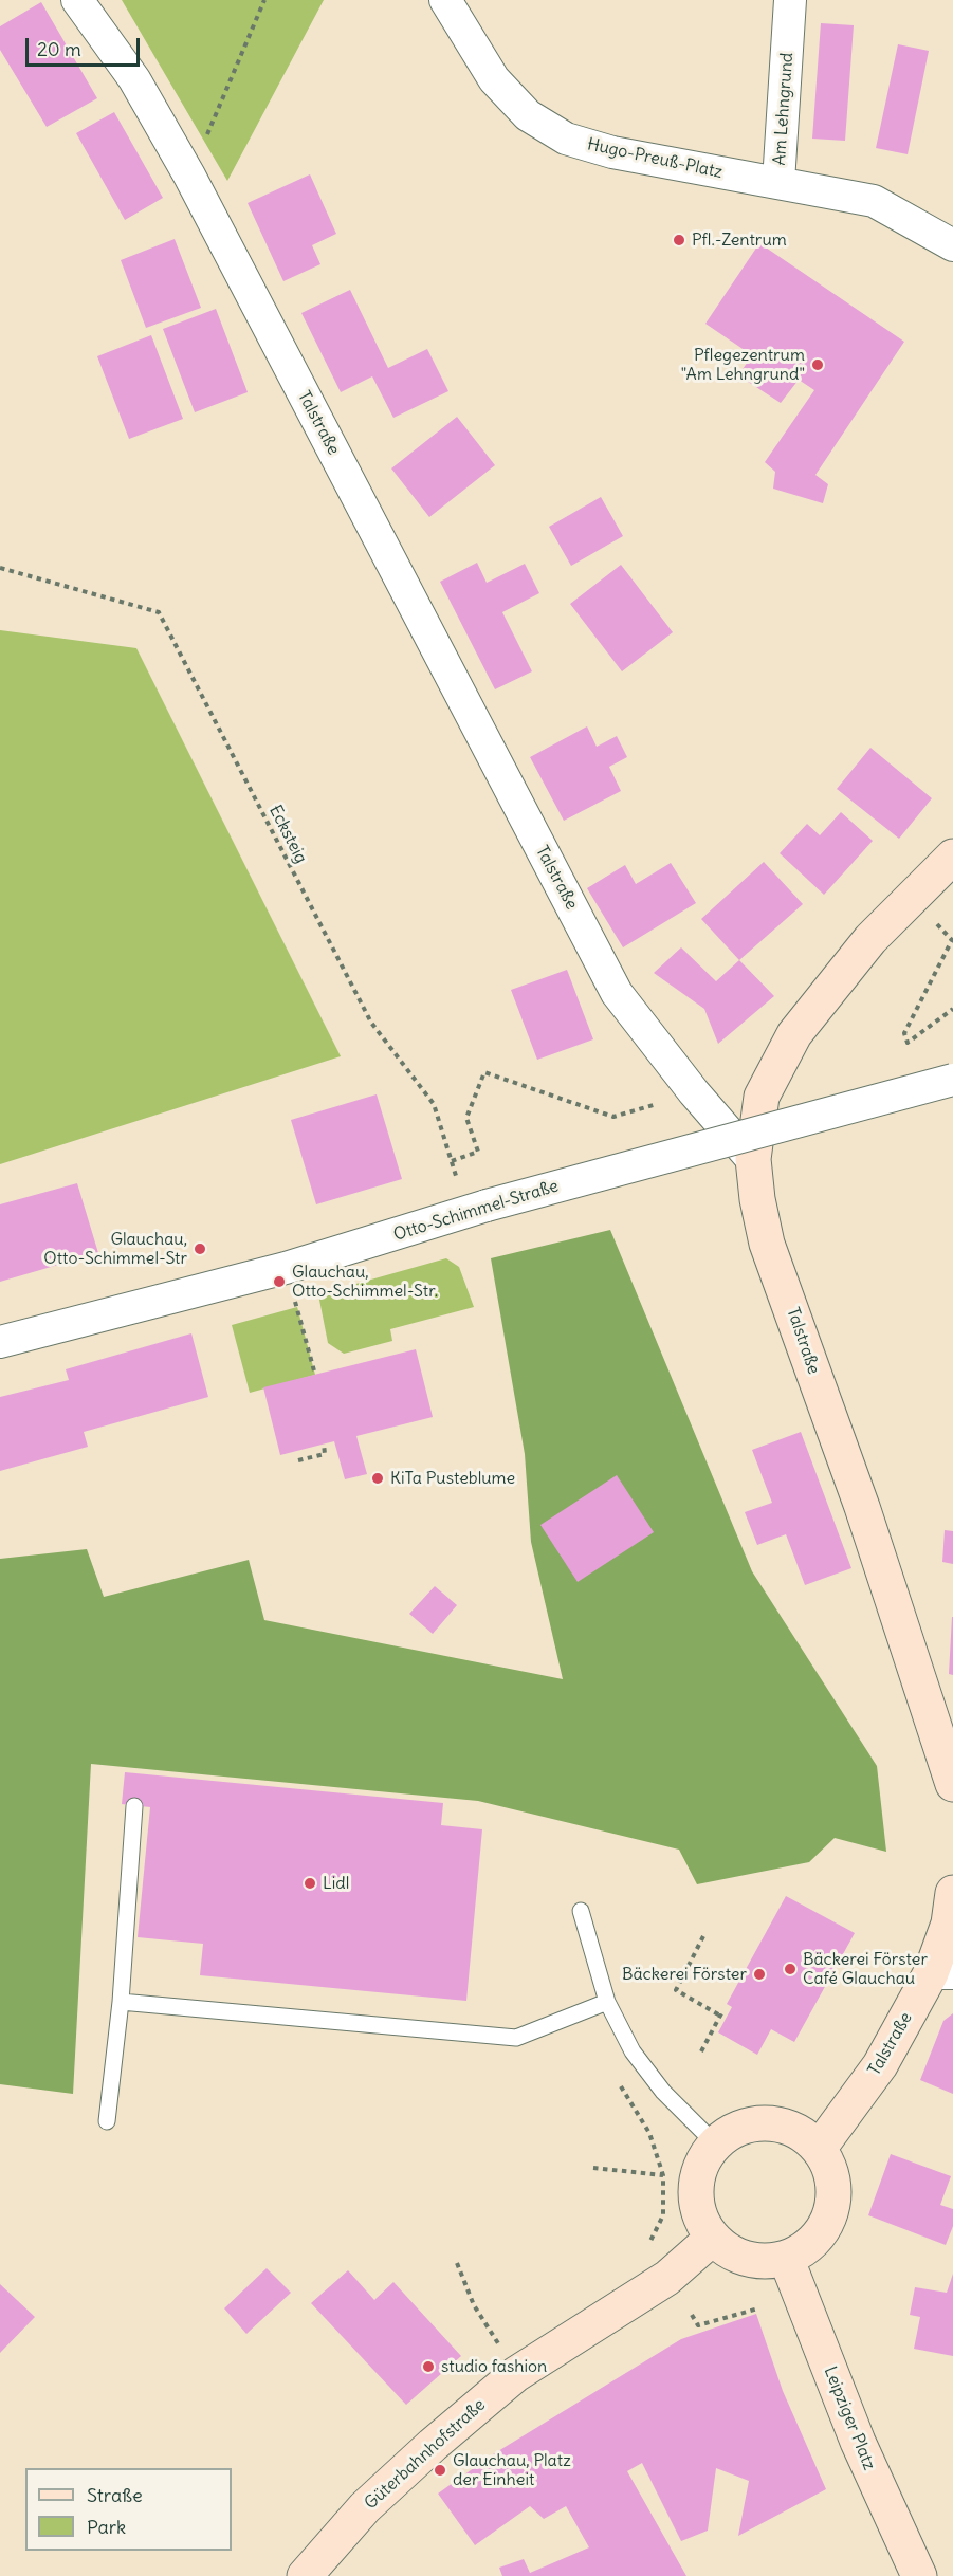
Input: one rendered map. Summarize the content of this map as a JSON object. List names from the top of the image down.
{
  "streets": {
    "street": [
      "Am Lehngrund",
      "Hugo-Preuß-Platz",
      "Talstraße",
      "Otto-Schimmel-Straße",
      "Leipziger Platz",
      "Güterbahnhofstraße"
    ],
    "path": ["Ecksteig"]
  },
  "crossings": [
    ["Am Lehngrund", "Hugo-Preuß-Platz"],
    ["Talstraße", "Leipziger Platz"],
    ["Talstraße", "Güterbahnhofstraße"],
    ["Ecksteig", "Otto-Schimmel-Straße"],
    ["Leipziger Platz", "Güterbahnhofstraße"]
  ],
  "places": [
    "Pfl.-Zentrum",
    "Pflegezentrum \"Am Lehngrund\"",
    "Glauchau, Otto-Schimmel-Str",
    "Glauchau, Otto-Schimmel-Str.",
    "KiTa Pusteblume",
    "Lidl",
    "Bäckerei Förster Café Glauchau",
    "Bäckerei Förster",
    "studio fashion",
    "Glauchau, Platz der Einheit"
  ],
  "legend": ["Straße", "Park"],
  "scale_bar": "20 m"
}
